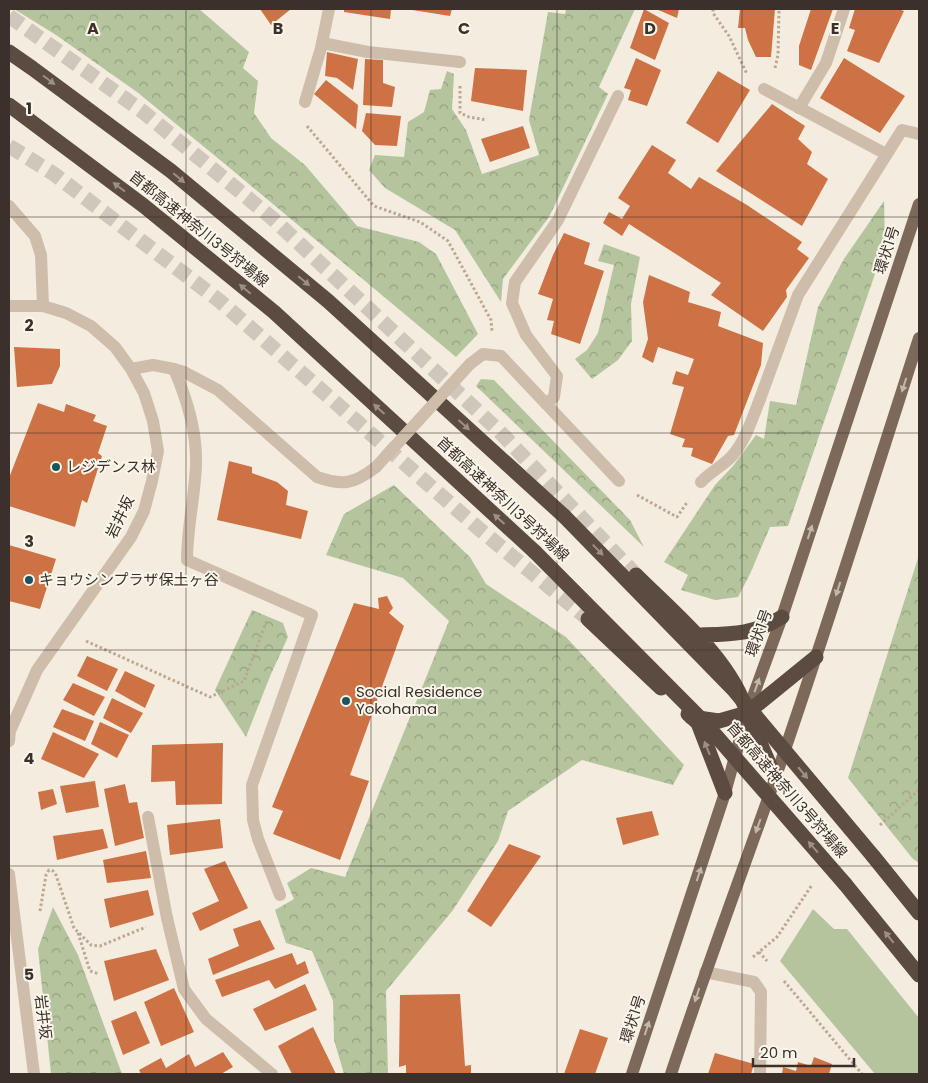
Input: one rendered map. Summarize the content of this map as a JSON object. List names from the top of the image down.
{
  "streets": {
    "highway": ["首都高速神奈川3号狩場線"],
    "main road": ["環状1号"],
    "street": ["岩井坂"]
  },
  "places": ["レジデンス林", "キョウシンプラザ保土ヶ谷", "Social Residence Yokohama"],
  "scale_bar": "20 m",
  "grid": {
    "columns": [
      "A",
      "B",
      "C",
      "D",
      "E"
    ],
    "rows": [
      "1",
      "2",
      "3",
      "4",
      "5"
    ]
  }
}
